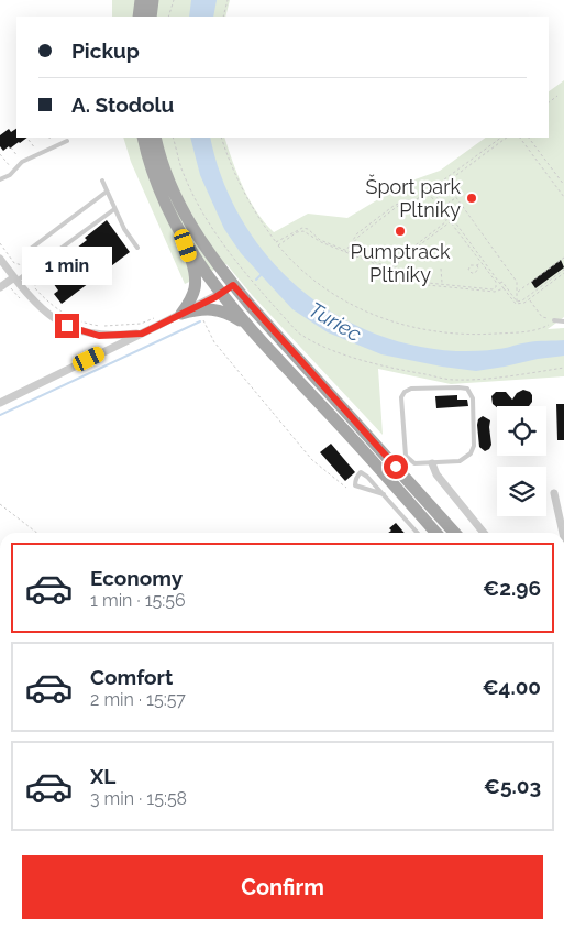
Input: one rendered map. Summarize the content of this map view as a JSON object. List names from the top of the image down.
{
  "water": ["Turiec"],
  "places": ["Šport park Pltníky", "Pumptrack Pltníky"],
  "page": {
    "banner": ["Pickup", "A. Stodolu"],
    "bubble": "1 min",
    "list": [
      {
        "name": "Economy",
        "note": "1 min · 15:56",
        "value": "€2.96"
      },
      {
        "name": "Comfort",
        "note": "2 min · 15:57",
        "value": "€4.00"
      },
      {
        "name": "XL",
        "note": "3 min · 15:58",
        "value": "€5.03"
      }
    ],
    "buttons": "Confirm"
  }
}
